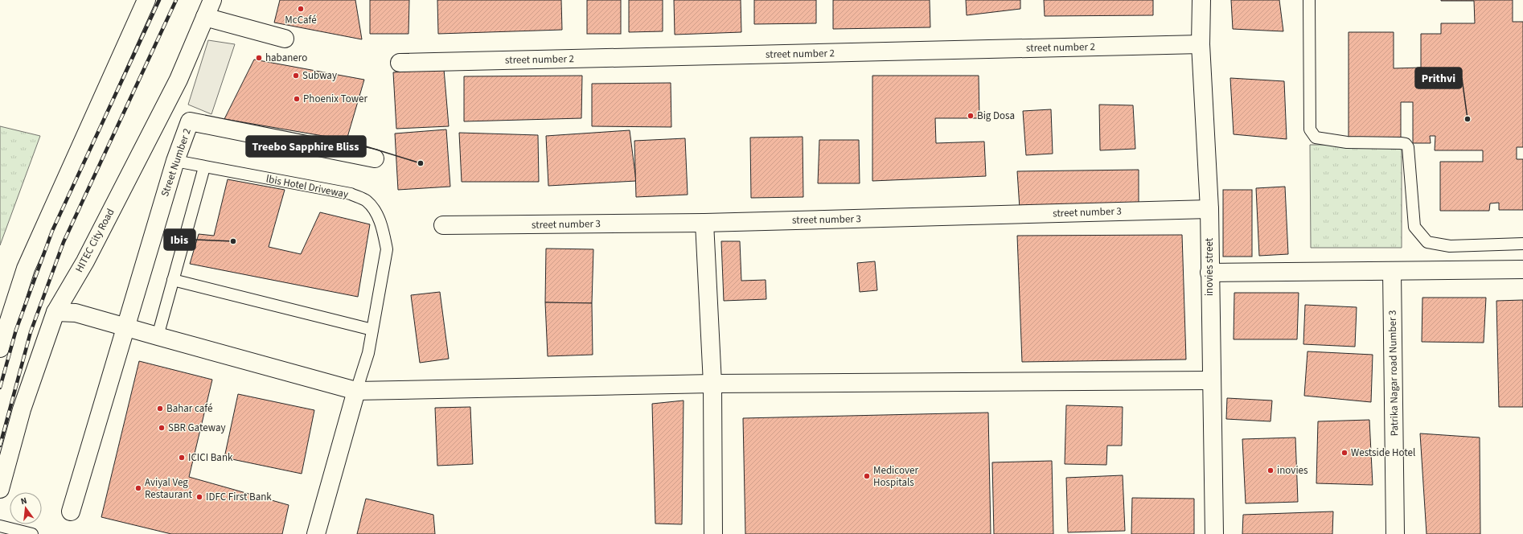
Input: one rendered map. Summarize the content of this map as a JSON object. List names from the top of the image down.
{
  "streets": {
    "street": [
      "street number 2",
      "Street Number 2",
      "street number 3",
      "HITEC City Road",
      "inovies street",
      "Patrika Nagar road Number 3"
    ],
    "lane": ["lbis Hotel Driveway"]
  },
  "crossings": [
    ["street number 2", "inovies street"],
    ["Street Number 2", "lbis Hotel Driveway"],
    ["street number 3", "inovies street"]
  ],
  "places": [
    "McCafé",
    "habanero",
    "Subway",
    "Phoenix Tower",
    "Big Dosa",
    "Prithvi",
    "Treebo Sapphire Bliss",
    "Ibis",
    "Bahar café",
    "SBR Gateway",
    "Westside Hotel",
    "ICICI Bank",
    "inovies",
    "Medicover Hospitals",
    "Aviyal Veg Restaurant",
    "IDFC First Bank"
  ],
  "north": "top"
}
